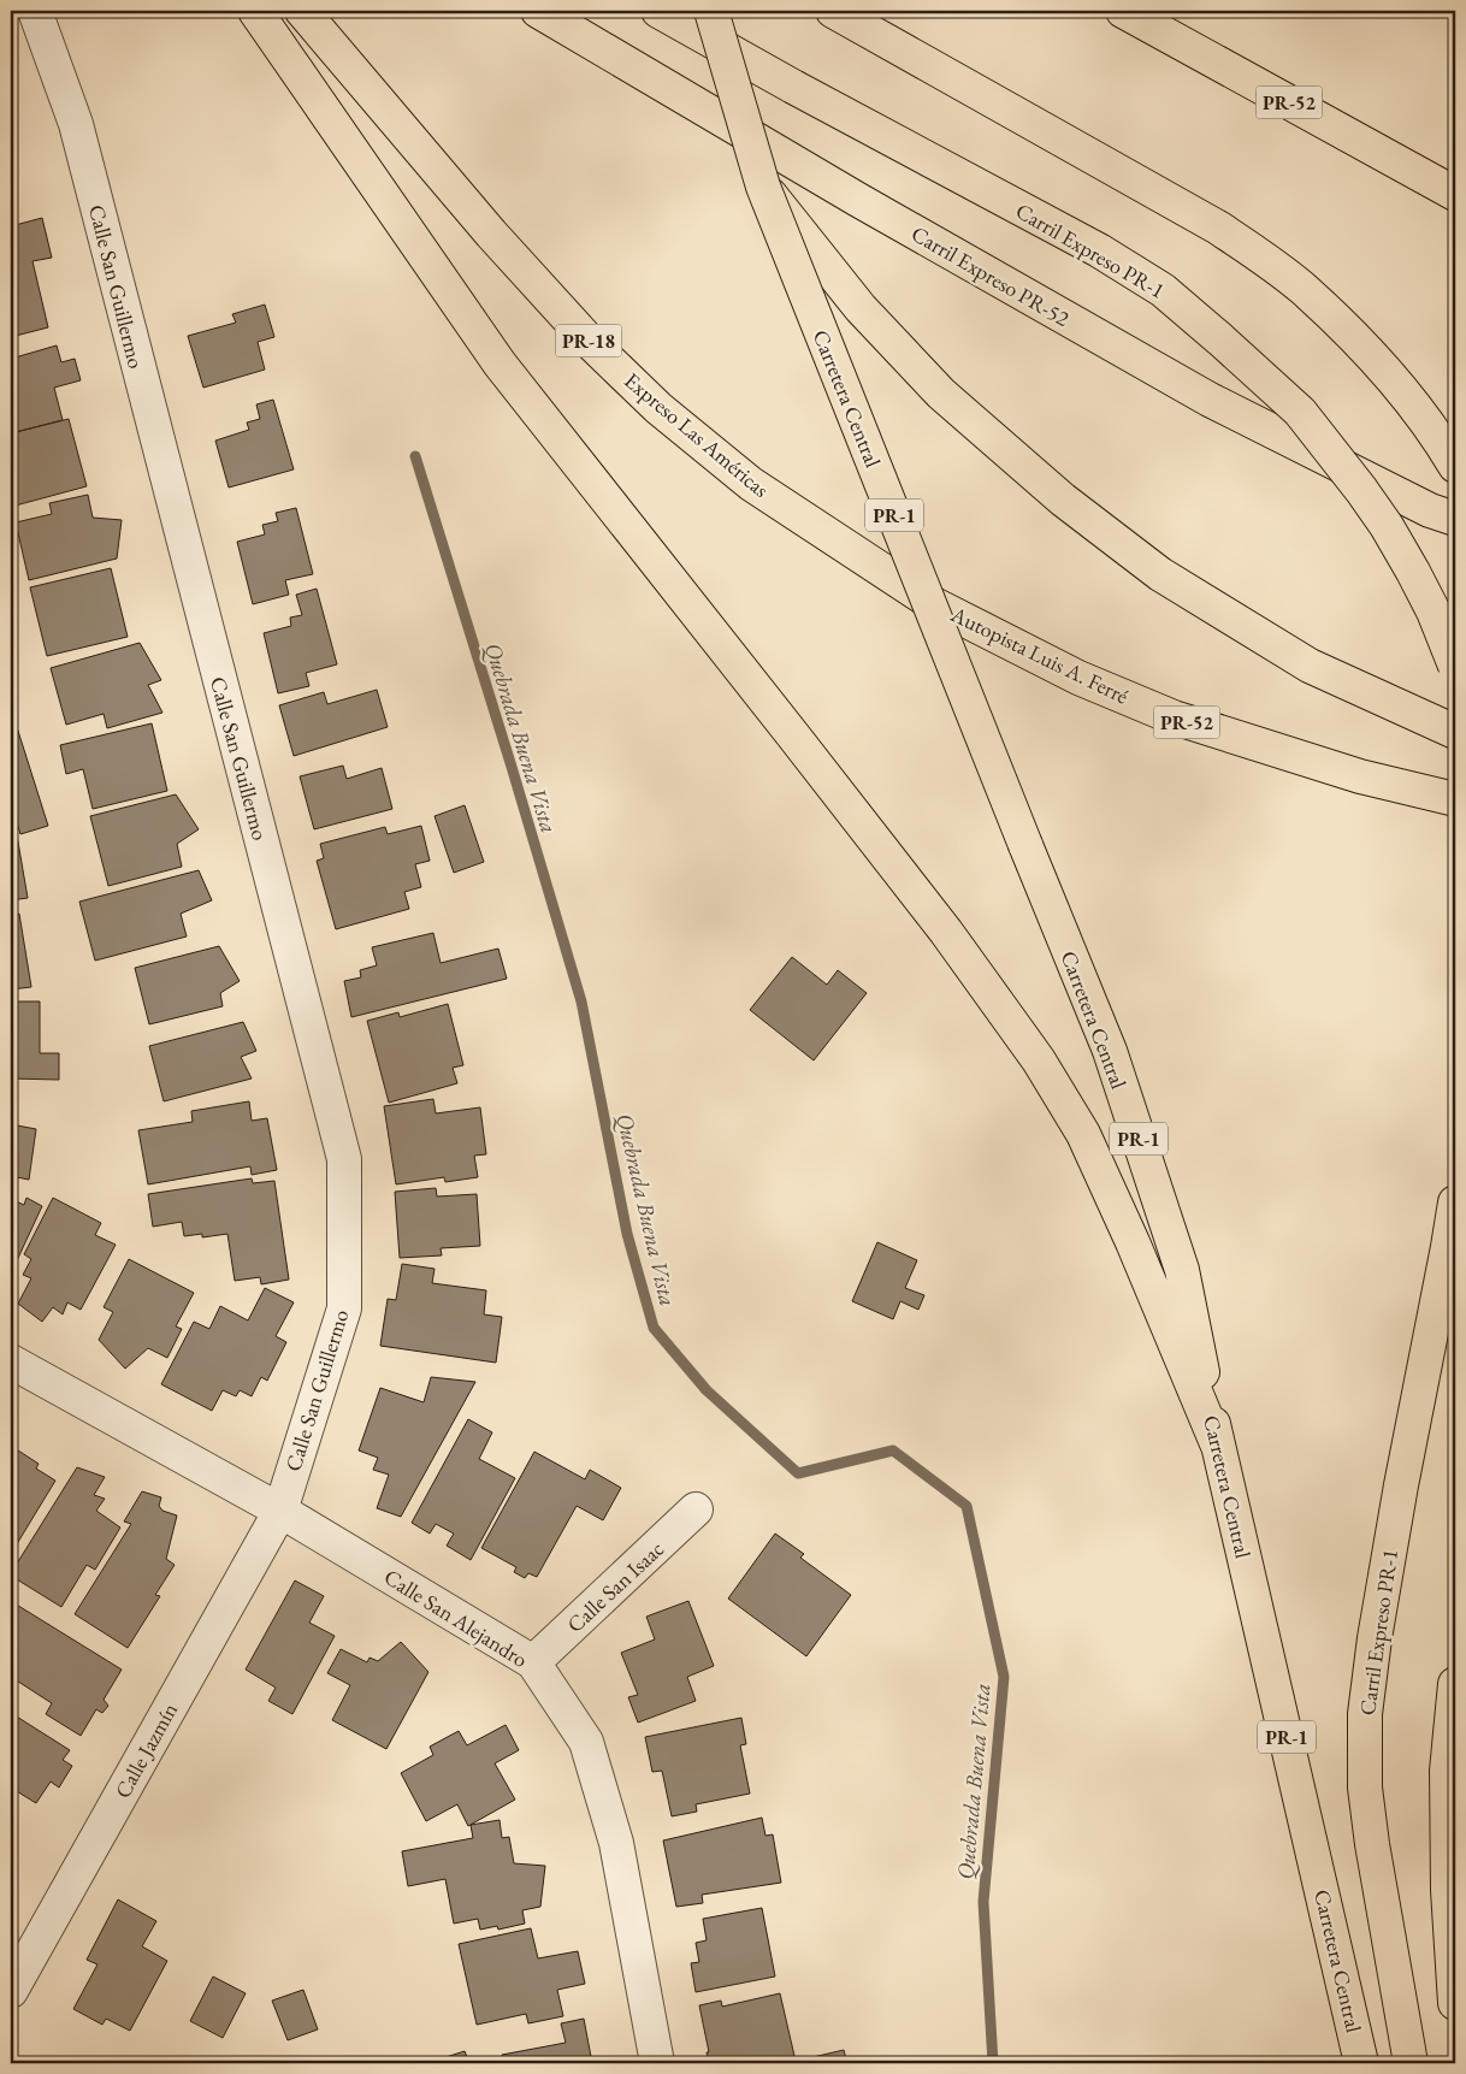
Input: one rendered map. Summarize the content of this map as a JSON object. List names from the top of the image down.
{
  "streets": {
    "highway": [
      "PR-52",
      "Carril Expreso PR-1",
      "Carril Expreso PR-52",
      "PR-18",
      "Carretera Central",
      "Expreso Las Américas",
      "PR-1",
      "Autopista Luis A. Ferré"
    ],
    "street": [
      "Calle San Guillermo",
      "Calle San Isaac",
      "Calle San Alejandro",
      "Calle Jazmín"
    ]
  },
  "crossings": [
    ["Calle San Guillermo", "Calle San Alejandro"],
    ["Calle San Guillermo", "Calle Jazmín"],
    ["Expreso Las Américas", "Autopista Luis A. Ferré"],
    ["Calle San Isaac", "Calle San Alejandro"],
    ["Calle San Alejandro", "Calle Jazmín"]
  ],
  "water": ["Quebrada Buena Vista"]
}
